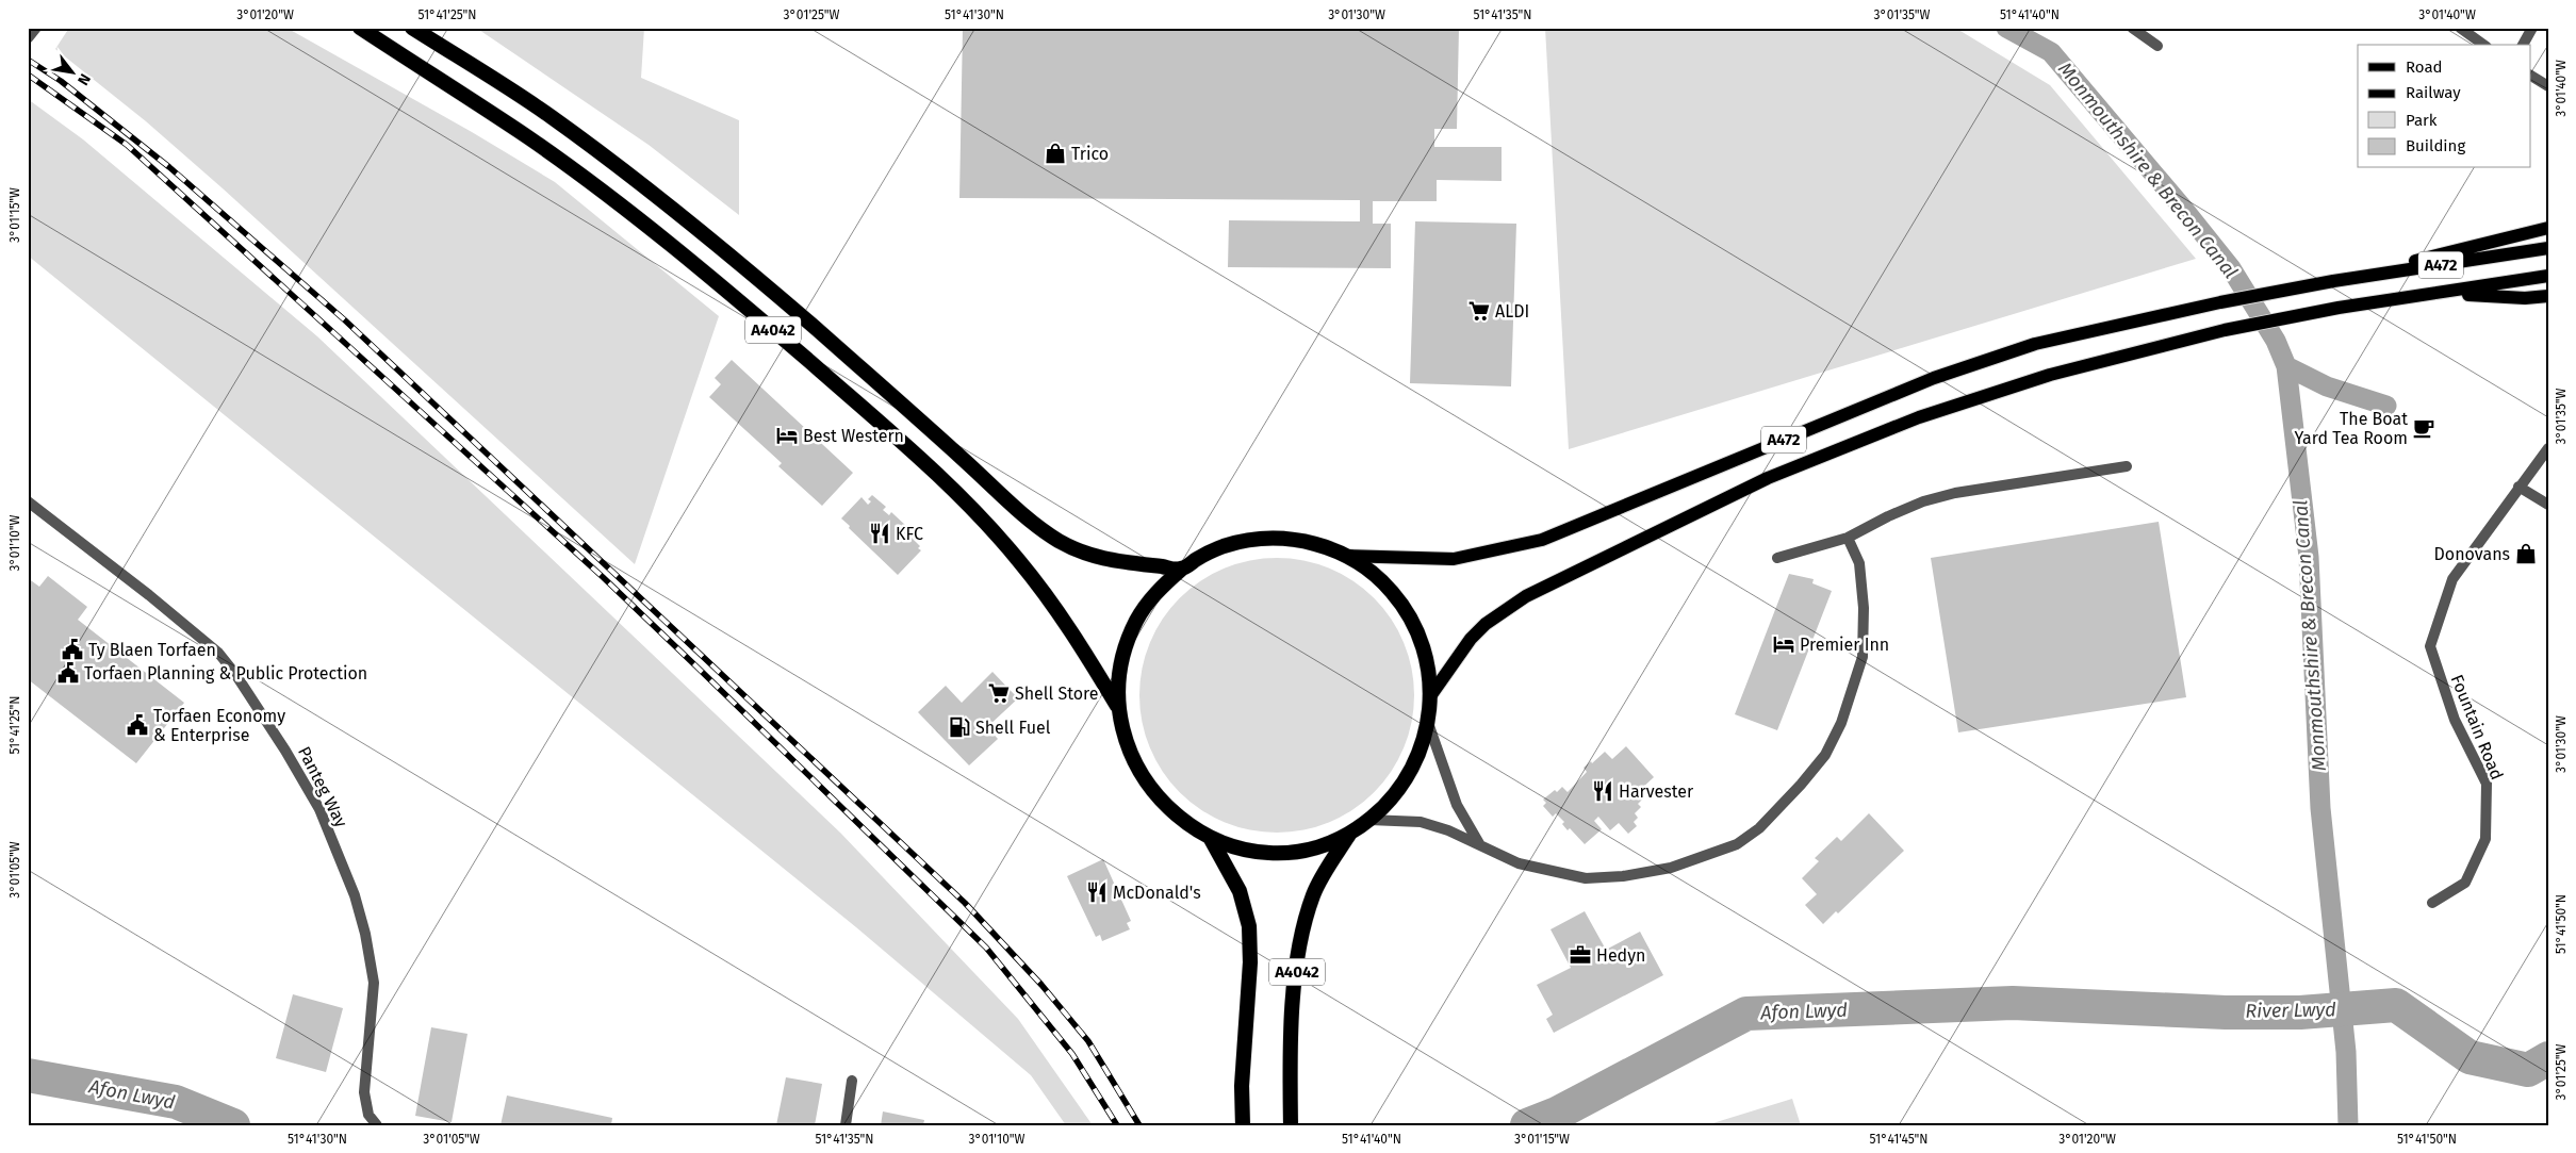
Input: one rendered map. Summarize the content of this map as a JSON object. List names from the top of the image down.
{
  "streets": {
    "highway": ["A4042"],
    "main road": ["A472"],
    "street": ["Fountain Road", "Panteg Way"]
  },
  "water": ["Monmouthshire & Brecon Canal", "River Lwyd", "Afon Lwyd"],
  "places": {
    "shop": ["Trico", "Donovans"],
    "supermarket": ["ALDI", "Shell Store"],
    "cafe": ["The Boat Yard Tea Room"],
    "hotel": ["Best Western", "Premier Inn"],
    "restaurant": ["KFC", "Harvester", "McDonald's"],
    "public building": ["Ty Blaen Torfaen", "Torfaen Planning & Public Protection", "Torfaen Economy & Enterprise"],
    "fuel station": ["Shell Fuel"],
    "office": ["Hedyn"]
  },
  "legend": [
    "Road",
    "Railway",
    "Park",
    "Building"
  ],
  "north": "bottom right",
  "coordinates": [
    "3°01'20\"W",
    "51°41'25\"N",
    "3°01'25\"W",
    "51°41'30\"N",
    "3°01'30\"W",
    "51°41'35\"N",
    "3°01'35\"W",
    "51°41'40\"N",
    "3°01'40\"W",
    "3°01'15\"W",
    "3°01'10\"W",
    "3°01'05\"W",
    "51°41'50\"N",
    "51°41'45\"N"
  ]
}
